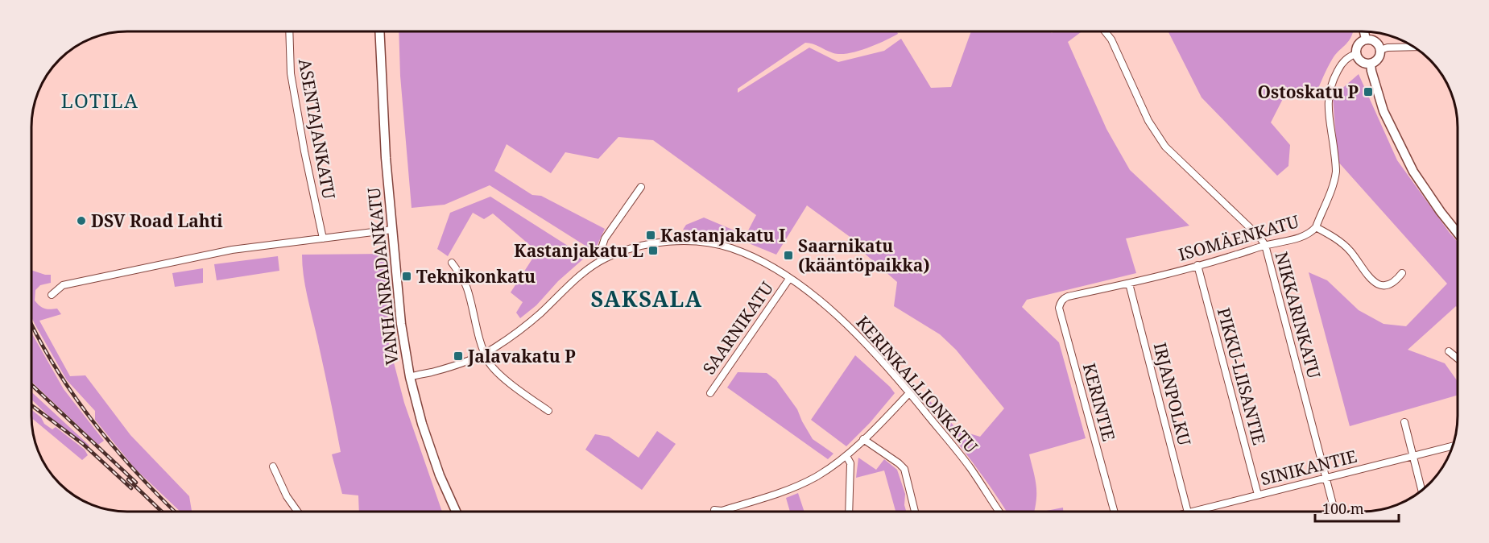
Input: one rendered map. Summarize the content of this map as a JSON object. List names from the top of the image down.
{
  "streets": {
    "street": [
      "ASENTAJANKATU",
      "ISOMÄENKATU",
      "VANHANRADANKATU",
      "NIKKARINKATU",
      "SAARNIKATU",
      "PIKKU-LIISANTIE",
      "KERINKALLIONKATU",
      "IRJANPOLKU",
      "KERINTIE",
      "SINIKANTIE"
    ]
  },
  "crossings": [
    ["ISOMÄENKATU", "NIKKARINKATU"],
    ["ISOMÄENKATU", "PIKKU-LIISANTIE"],
    ["ISOMÄENKATU", "IRJANPOLKU"],
    ["ISOMÄENKATU", "KERINTIE"],
    ["VANHANRADANKATU", "KERINKALLIONKATU"],
    ["NIKKARINKATU", "SINIKANTIE"],
    ["SAARNIKATU", "KERINKALLIONKATU"],
    ["PIKKU-LIISANTIE", "SINIKANTIE"]
  ],
  "districts": ["LOTILA", "SAKSALA"],
  "places": {
    "transit": [
      "Ostoskatu P",
      "Kastanjakatu I",
      "Kastanjakatu L",
      "Saarnikatu (kääntöpaikka)",
      "Teknikonkatu",
      "Jalavakatu P"
    ],
    "other": ["DSV Road Lahti"]
  },
  "scale_bar": "100 m"
}
